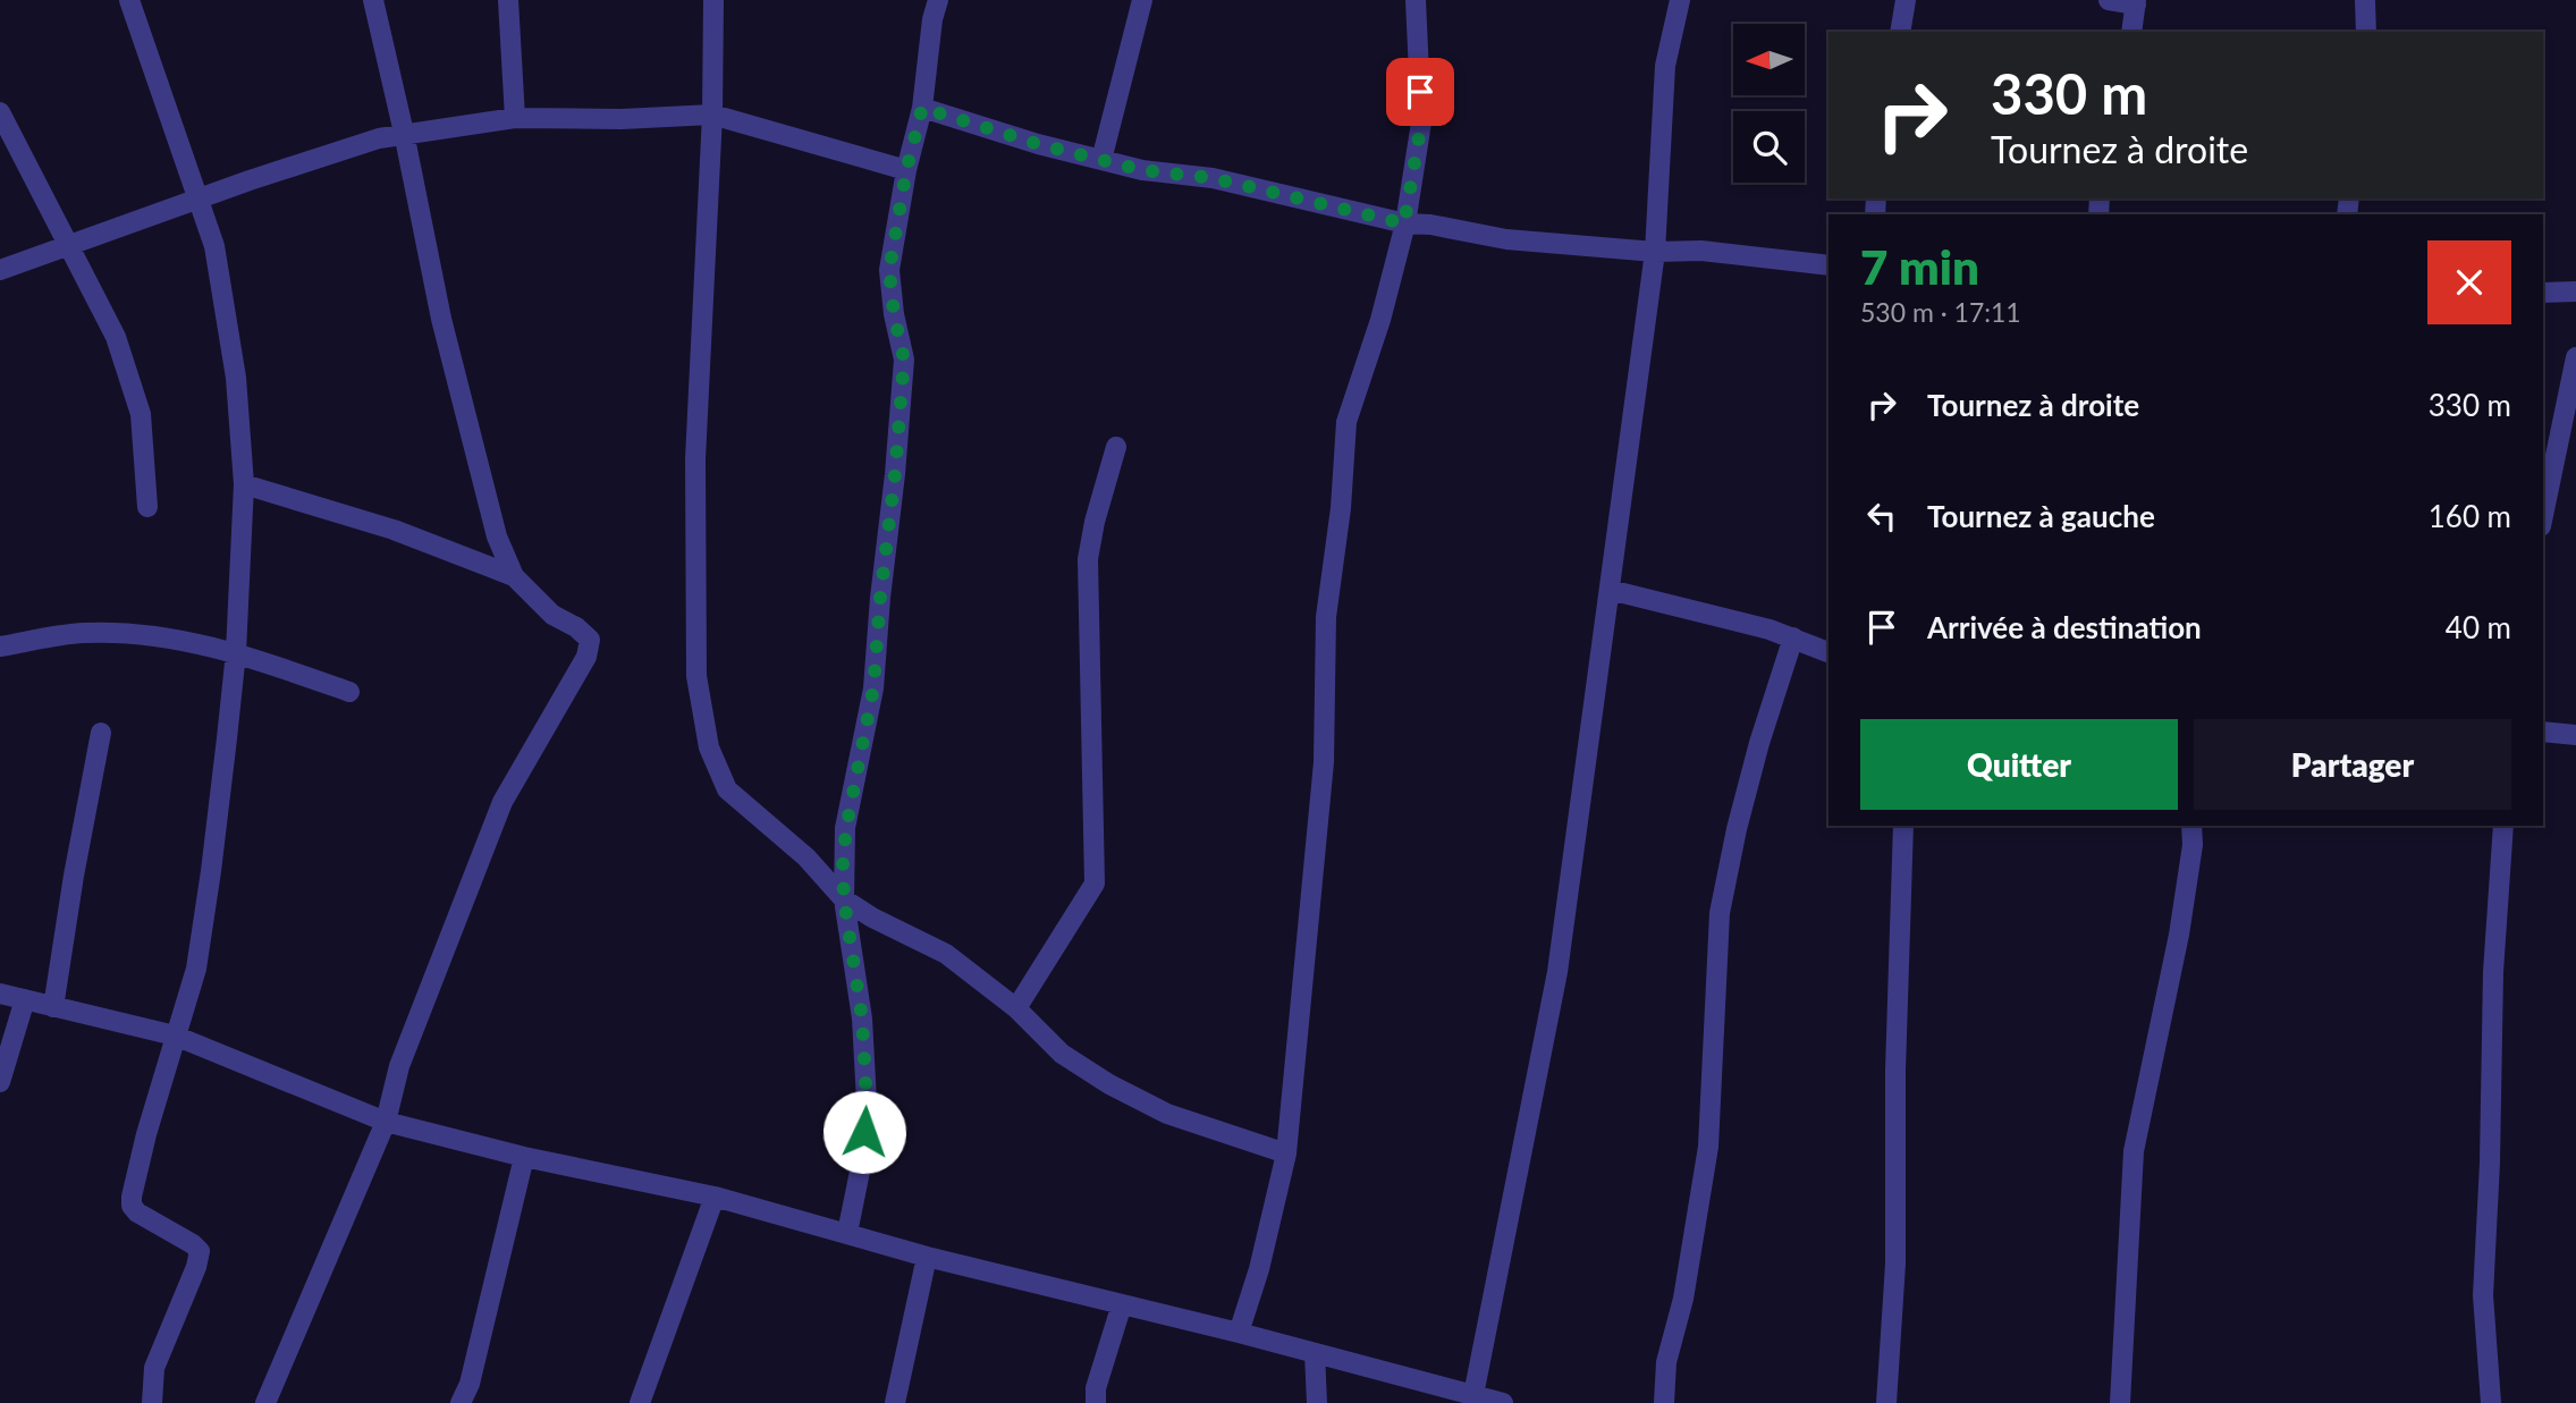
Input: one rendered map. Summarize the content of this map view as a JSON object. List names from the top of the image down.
{
  "north": "left",
  "page": {
    "turn": ["330 m", "Tournez à droite"],
    "heading": ["7 min", "530 m · 17:11"],
    "list": [
      {
        "name": "Tournez à droite",
        "value": "330 m"
      },
      {
        "name": "Tournez à gauche",
        "value": "160 m"
      },
      {
        "name": "Arrivée à destination",
        "value": "40 m"
      }
    ],
    "buttons": ["Quitter", "Partager"]
  }
}
